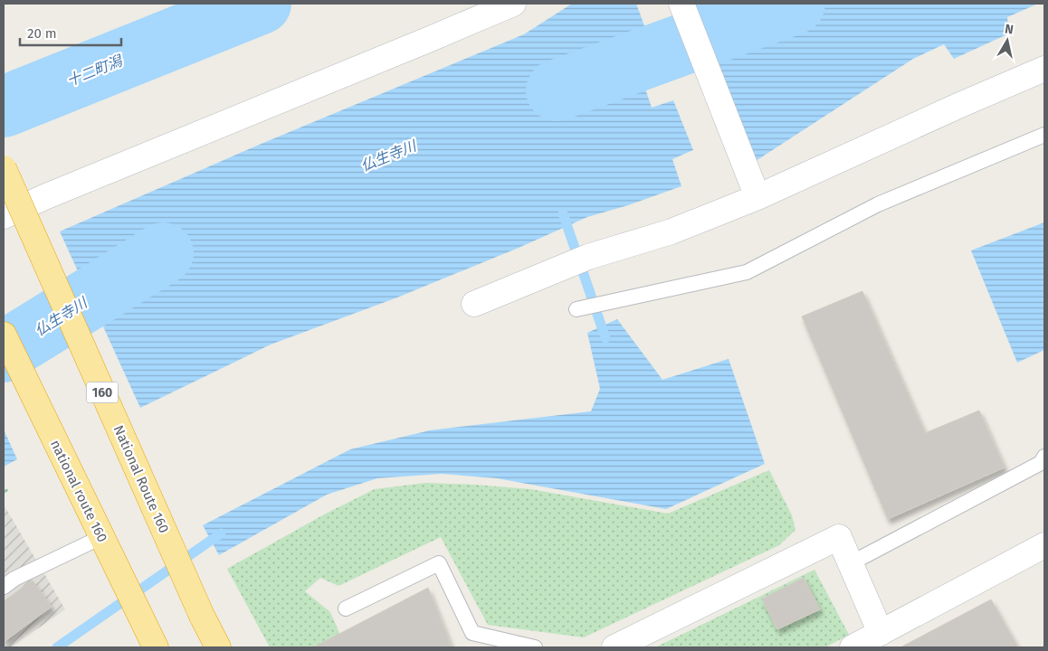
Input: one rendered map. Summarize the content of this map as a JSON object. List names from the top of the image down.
{
  "streets": {
    "highway": ["160", "National Route 160", "national route 160"]
  },
  "water": ["十二町潟", "仏生寺川"],
  "scale_bar": "20 m",
  "north": "top"
}
